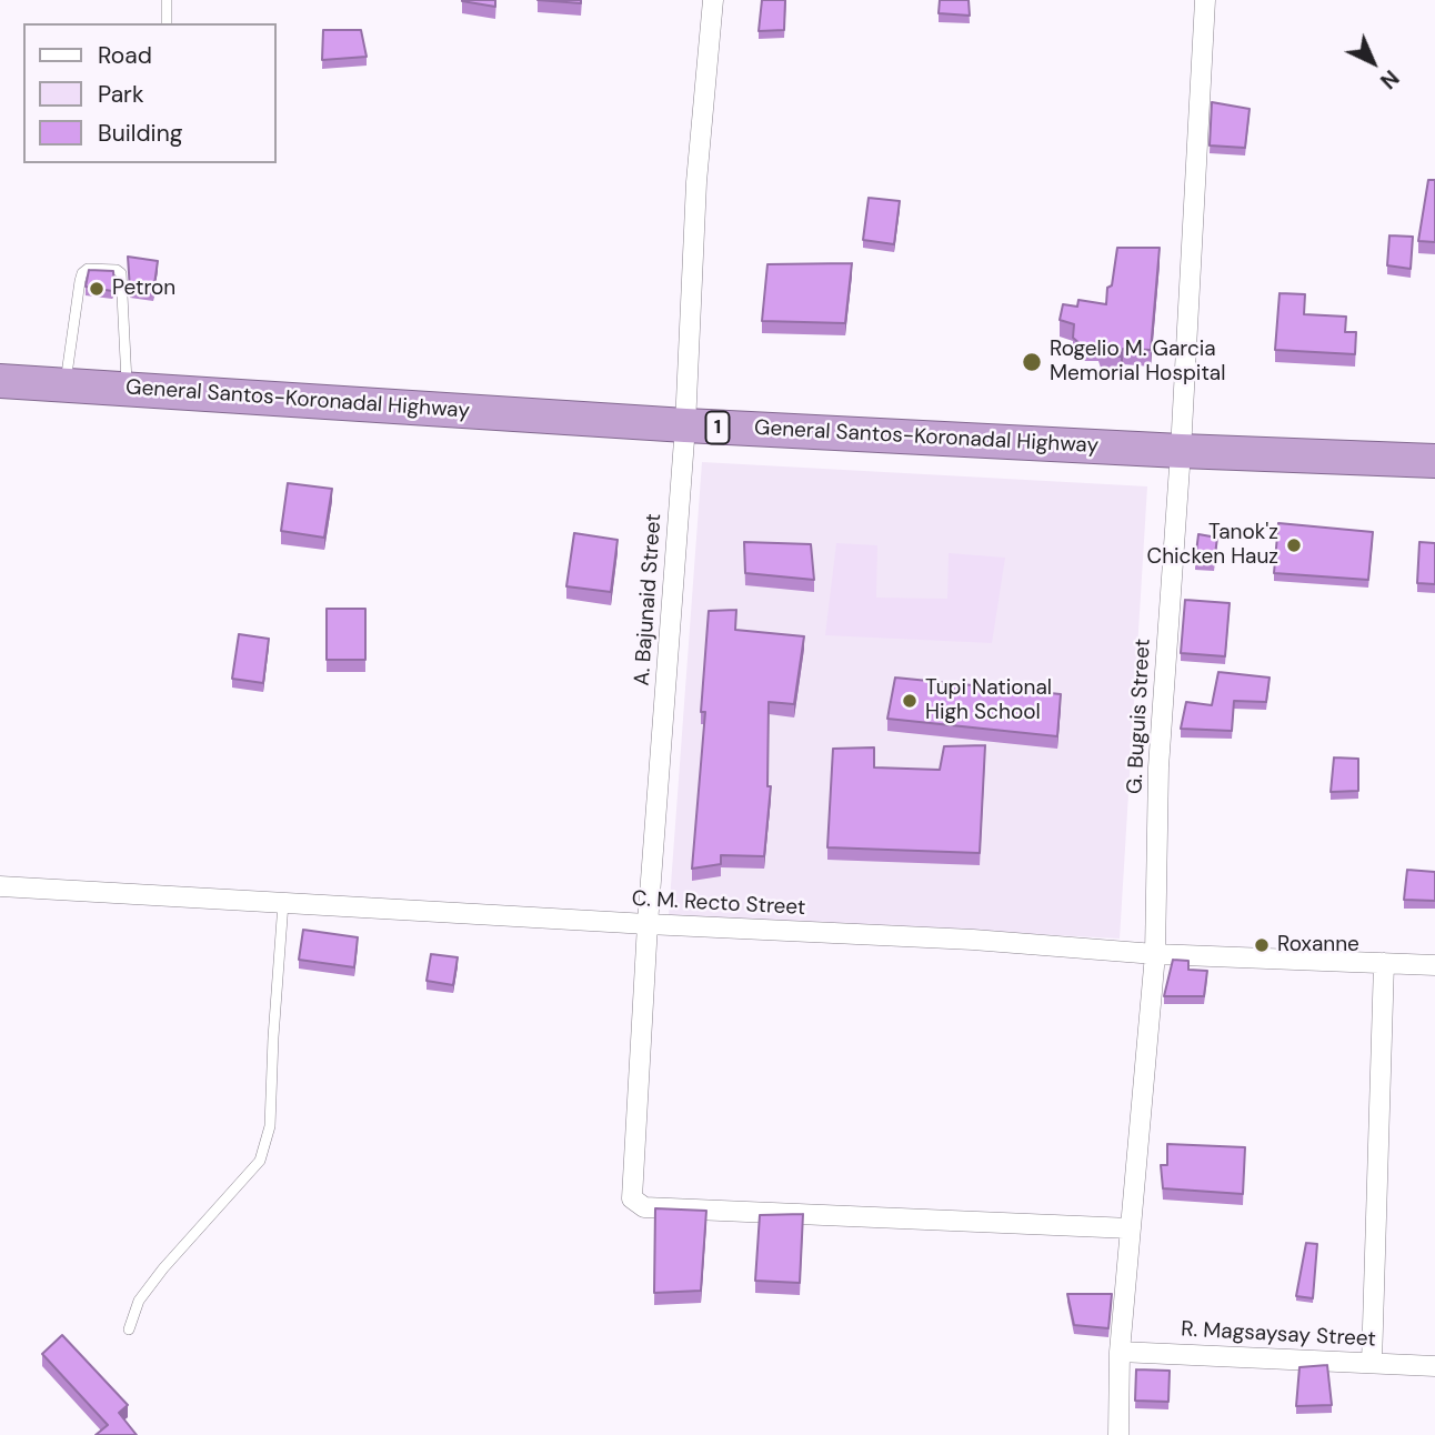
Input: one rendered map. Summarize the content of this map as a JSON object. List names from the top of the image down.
{
  "streets": {
    "highway": ["General Santos-Koronadal Highway", "1"],
    "street": [
      "A. Bajunaid Street",
      "G. Buguis Street",
      "C. M. Recto Street",
      "R. Magsaysay Street"
    ]
  },
  "crossings": [
    ["General Santos-Koronadal Highway", "A. Bajunaid Street"],
    ["General Santos-Koronadal Highway", "G. Buguis Street"],
    ["A. Bajunaid Street", "G. Buguis Street"],
    ["A. Bajunaid Street", "C. M. Recto Street"],
    ["G. Buguis Street", "C. M. Recto Street"],
    ["G. Buguis Street", "R. Magsaysay Street"]
  ],
  "places": [
    "Petron",
    "Rogelio M. Garcia Memorial Hospital",
    "Tanok'z Chicken Hauz",
    "Tupi National High School",
    "Roxanne"
  ],
  "legend": ["Road", "Park", "Building"],
  "north": "bottom right"
}
